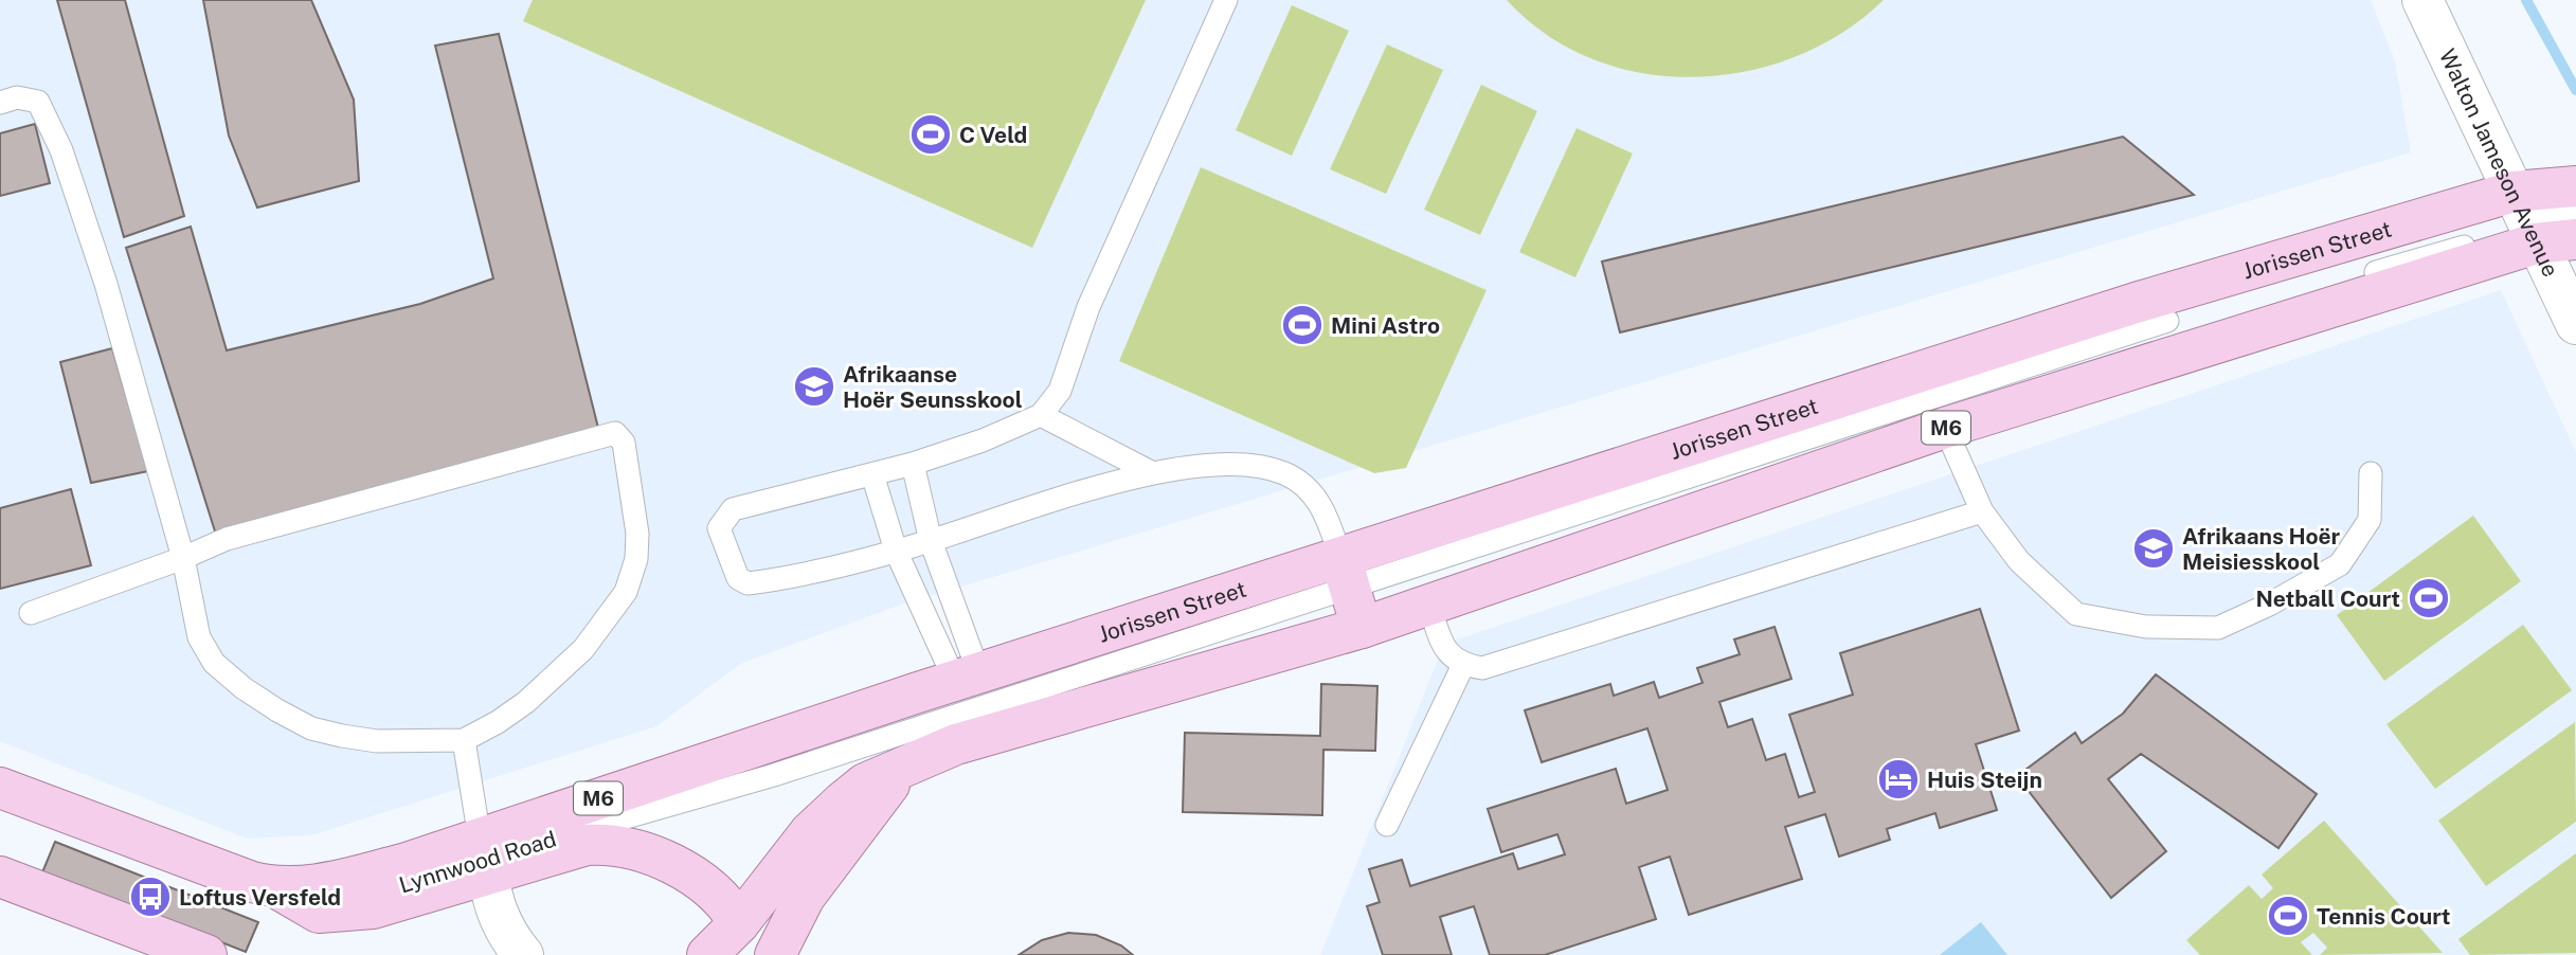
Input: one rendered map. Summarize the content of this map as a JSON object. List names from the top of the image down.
{
  "streets": {
    "main road": ["Jorissen Street", "M6", "Lynnwood Road"],
    "street": ["Walton Jameson Avenue"]
  },
  "crossings": [
    ["Walton Jameson Avenue", "Jorissen Street"],
    ["Jorissen Street", "M6"],
    ["Jorissen Street", "Lynnwood Road"],
    ["M6", "Lynnwood Road"]
  ],
  "places": {
    "sports": [
      "C Veld",
      "Mini Astro",
      "Netball Court",
      "Tennis Court"
    ],
    "school or university": ["Afrikaanse Hoër Seunsskool", "Afrikaans Hoër Meisiesskool"],
    "hotel": ["Huis Steijn"],
    "bus stop": ["Loftus Versfeld"]
  }
}
